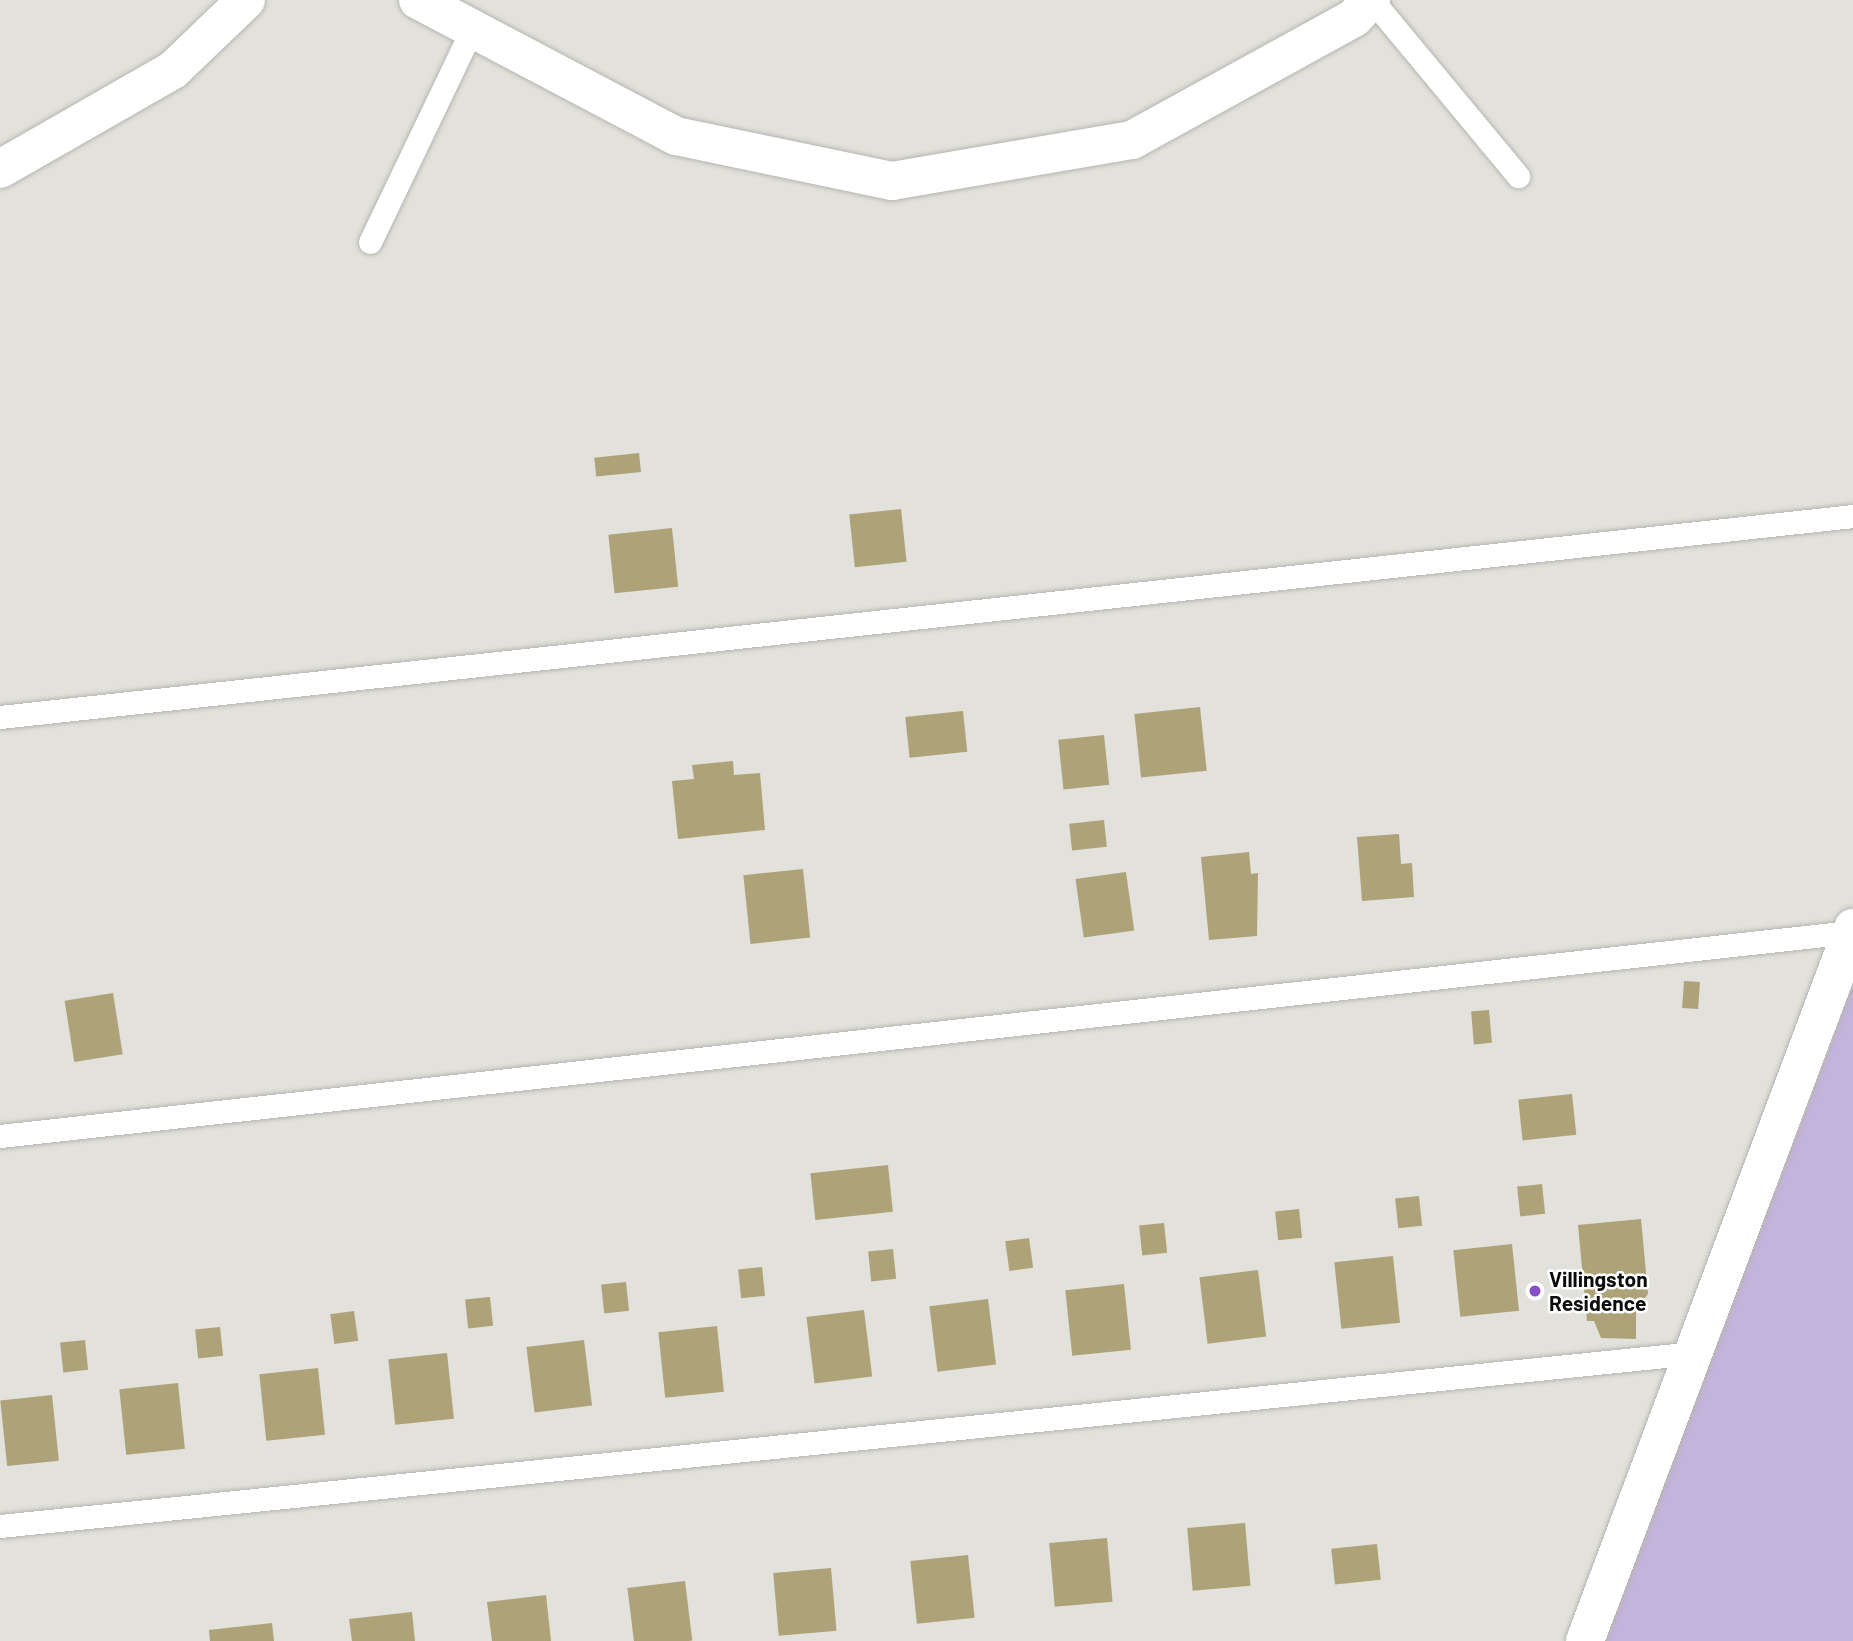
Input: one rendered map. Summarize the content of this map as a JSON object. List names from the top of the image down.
{
  "places": ["Villingston Residence"]
}
